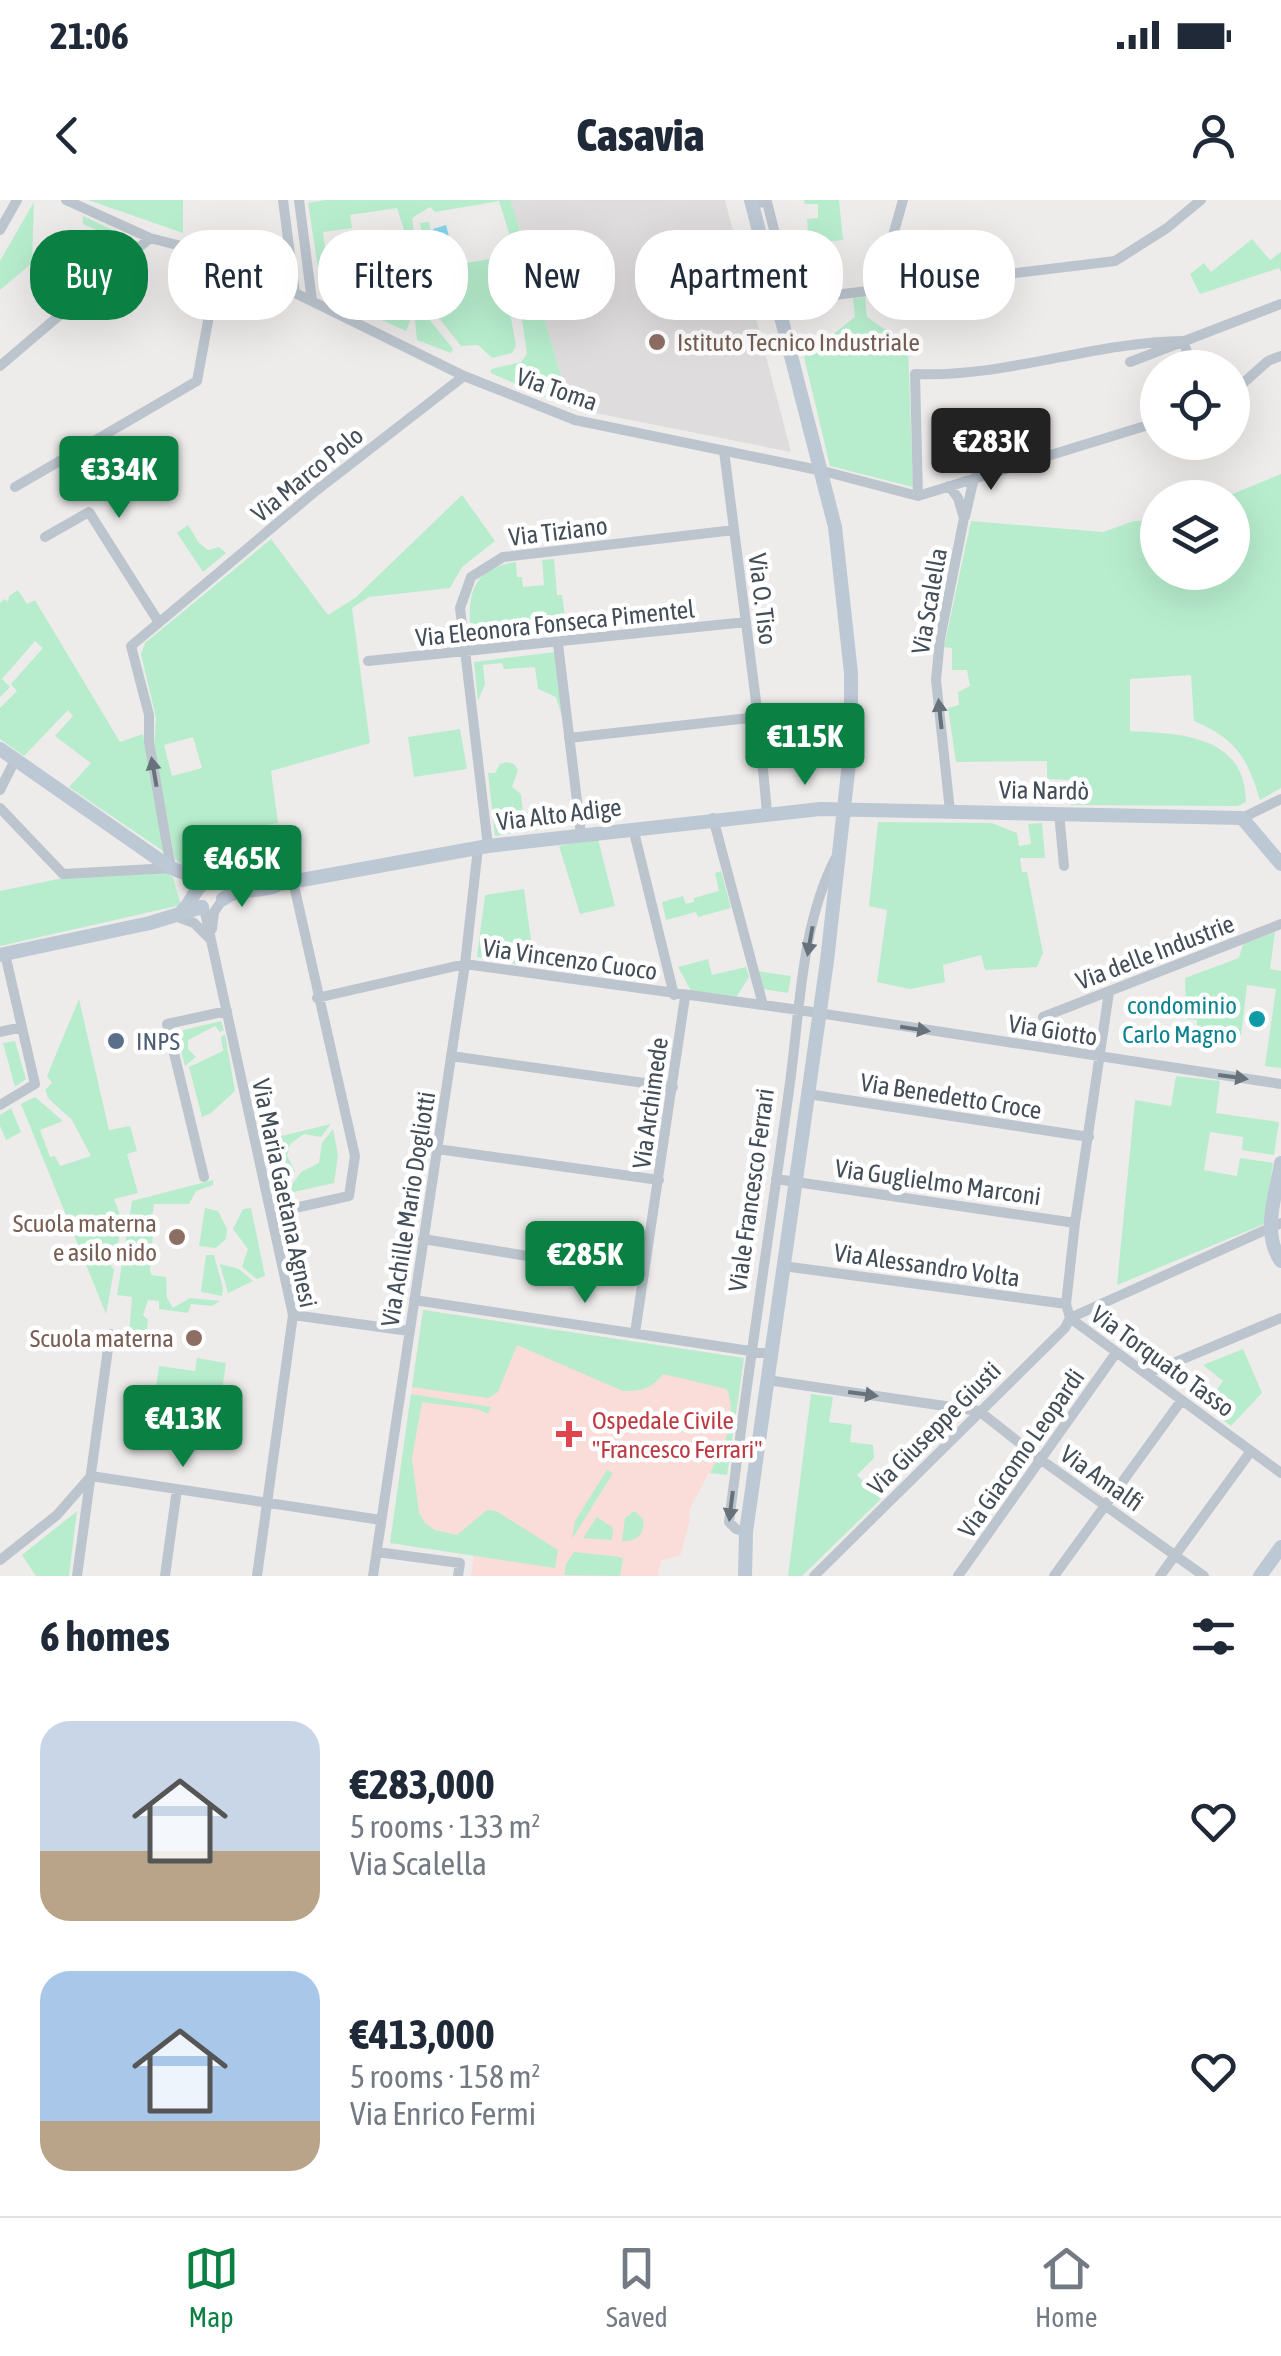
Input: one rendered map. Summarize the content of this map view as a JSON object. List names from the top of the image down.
{
  "streets": {
    "street": [
      "Via Toma",
      "Via Marco Polo",
      "Via Tiziano",
      "Via O. Tiso",
      "Via Scalella",
      "Via Eleonora Fonseca Pimentel",
      "Via Nardò",
      "Via Alto Adige",
      "Via delle Industrie",
      "Via Vincenzo Cuoco",
      "Via Giotto",
      "Via Benedetto Croce",
      "Via Archimede",
      "Via Guglielmo Marconi",
      "Viale Francesco Ferrari",
      "Via Maria Gaetana Agnesi",
      "Via Achille Mario Dogliotti",
      "Via Alessandro Volta",
      "Via Torquato Tasso",
      "Via Giuseppe Giusti",
      "Via Giacomo Leopardi",
      "Via Amalfi"
    ]
  },
  "crossings": [
    ["Via Toma", "Via Marco Polo"],
    ["Via Toma", "Via O. Tiso"],
    ["Via Toma", "Viale Francesco Ferrari"],
    ["Via Tiziano", "Via O. Tiso"],
    ["Via Tiziano", "Via Eleonora Fonseca Pimentel"],
    ["Via Tiziano", "Via Alto Adige"],
    ["Via Tiziano", "Via Achille Mario Dogliotti"],
    ["Via O. Tiso", "Via Eleonora Fonseca Pimentel"],
    ["Via O. Tiso", "Via Alto Adige"],
    ["Via Scalella", "Via Nardò"],
    ["Via Nardò", "Via Alto Adige"],
    ["Via Nardò", "Viale Francesco Ferrari"],
    ["Via Alto Adige", "Viale Francesco Ferrari"],
    ["Via Alto Adige", "Via Maria Gaetana Agnesi"],
    ["Via Alto Adige", "Via Achille Mario Dogliotti"],
    ["Via Vincenzo Cuoco", "Via Giotto"],
    ["Via Vincenzo Cuoco", "Via Archimede"],
    ["Via Vincenzo Cuoco", "Viale Francesco Ferrari"],
    ["Via Vincenzo Cuoco", "Via Achille Mario Dogliotti"],
    ["Via Giotto", "Viale Francesco Ferrari"],
    ["Via Benedetto Croce", "Viale Francesco Ferrari"],
    ["Via Guglielmo Marconi", "Viale Francesco Ferrari"],
    ["Viale Francesco Ferrari", "Via Alessandro Volta"],
    ["Via Torquato Tasso", "Via Giuseppe Giusti"],
    ["Via Torquato Tasso", "Via Giacomo Leopardi"],
    ["Via Giuseppe Giusti", "Via Amalfi"],
    ["Via Giacomo Leopardi", "Via Amalfi"]
  ],
  "one_way": ["Via Marco Polo", "Via Scalella", "Via Giotto"],
  "places": {
    "other": [
      "Istituto Tecnico Industriale",
      "condominio Carlo Magno",
      "INPS",
      "Scuola materna e asilo nido",
      "Scuola materna"
    ],
    "health": ["Ospedale Civile \"Francesco Ferrari\""]
  },
  "page": {
    "status": "21:06",
    "header": "Casavia",
    "chip": [
      "Buy",
      "Rent",
      "Filters",
      "New",
      "Apartment",
      "House"
    ],
    "price": [
      "€283K",
      "€334K",
      "€115K",
      "€465K",
      "€285K",
      "€413K"
    ],
    "heading": "6 homes",
    "list": [
      {
        "name": "€283,000",
        "note": "5 rooms · 133 m² · Via Scalella"
      },
      {
        "name": "€413,000",
        "note": "5 rooms · 158 m² · Via Enrico Fermi"
      }
    ],
    "tabs": ["Map", "Saved", "Home"]
  }
}
